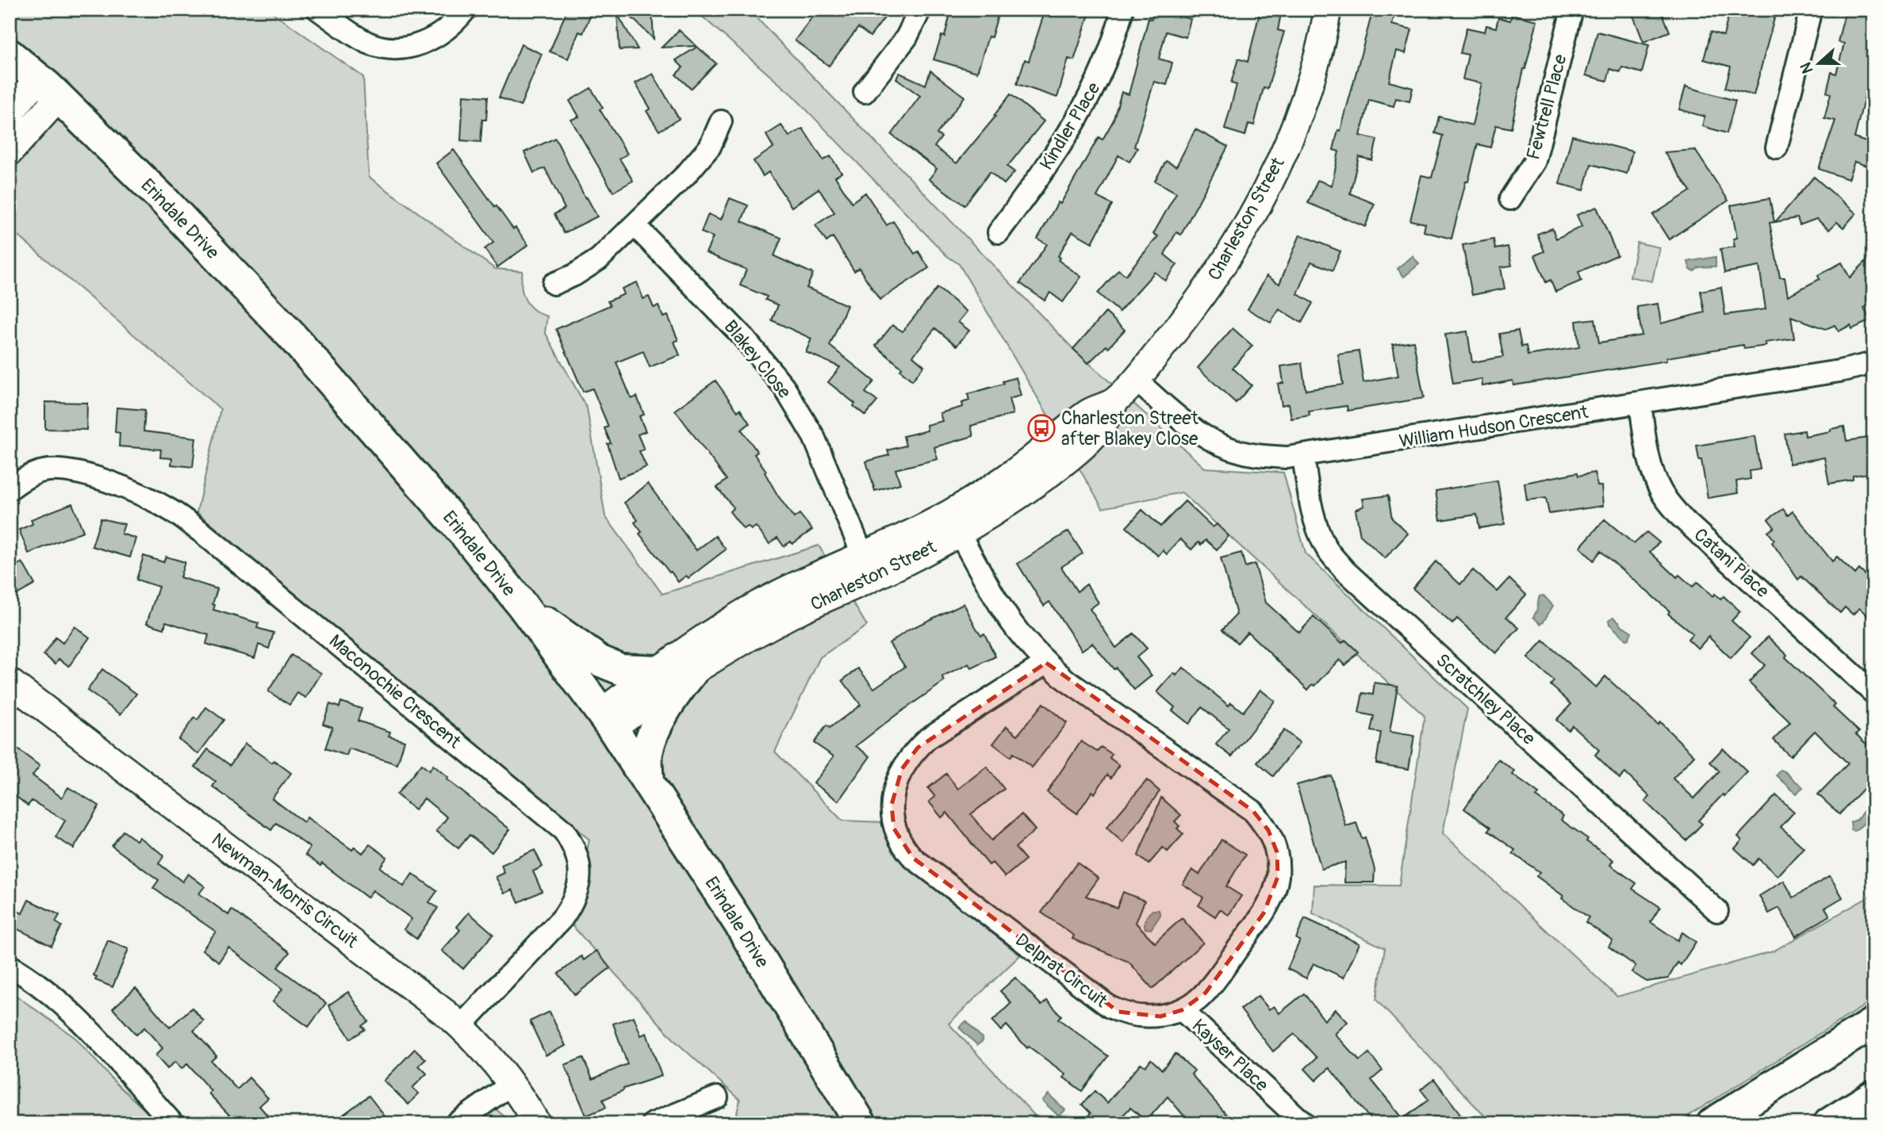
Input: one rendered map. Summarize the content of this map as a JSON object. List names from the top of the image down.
{
  "streets": {
    "main road": ["Erindale Drive"],
    "street": [
      "Fewtrell Place",
      "Kindler Place",
      "Charleston Street",
      "Blakey Close",
      "William Hudson Crescent",
      "Catani Place",
      "Maconochie Crescent",
      "Scratchley Place",
      "Newman-Morris Circuit",
      "Delprat Circuit",
      "Kayser Place"
    ]
  },
  "crossings": [
    ["Erindale Drive", "Charleston Street"],
    ["Charleston Street", "Blakey Close"],
    ["Charleston Street", "William Hudson Crescent"],
    ["Charleston Street", "Delprat Circuit"],
    ["William Hudson Crescent", "Catani Place"],
    ["William Hudson Crescent", "Scratchley Place"],
    ["Maconochie Crescent", "Newman-Morris Circuit"],
    ["Delprat Circuit", "Kayser Place"]
  ],
  "places": {
    "bus stop": ["Charleston Street after Blakey Close"]
  },
  "north": "left"
}
